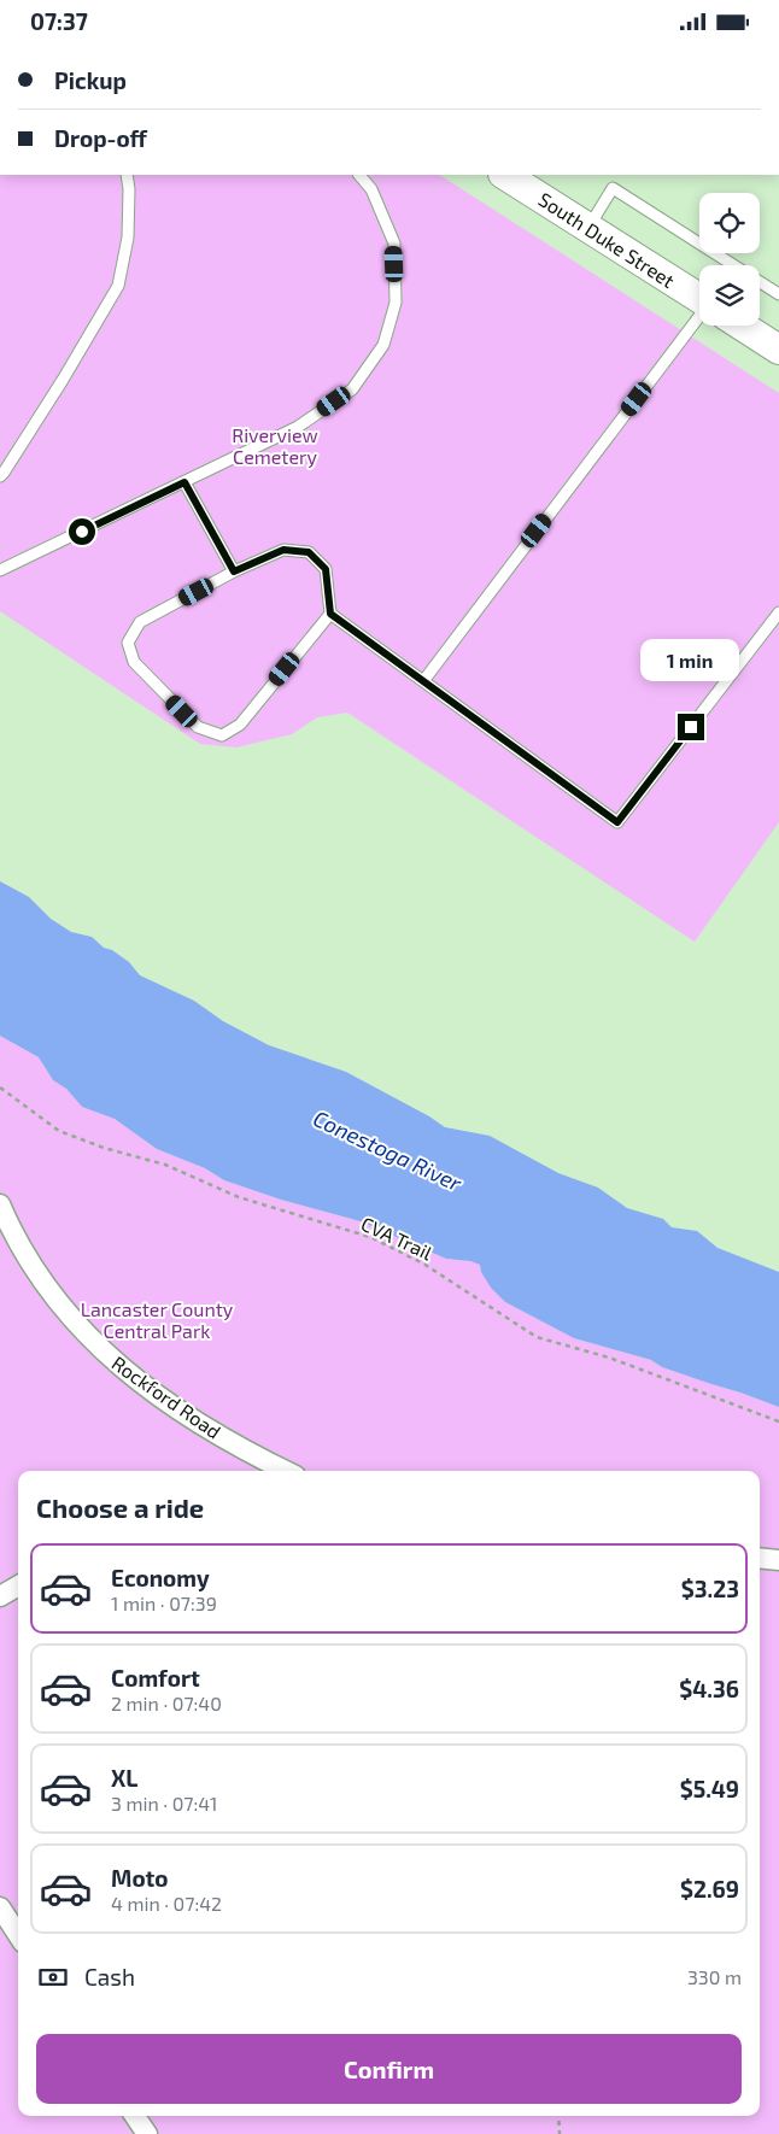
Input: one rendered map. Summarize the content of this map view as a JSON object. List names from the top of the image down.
{
  "streets": {
    "main road": ["South Duke Street"],
    "street": ["Rockford Road"],
    "path": ["CVA Trail"]
  },
  "water": ["Conestoga River"],
  "parks": ["Riverview Cemetery", "Lancaster County Central Park"],
  "page": {
    "status": "07:37",
    "banner": ["Pickup", "Drop-off"],
    "bubble": "1 min",
    "heading": "Choose a ride",
    "list": [
      {
        "name": "Economy",
        "note": "1 min · 07:39",
        "value": "$3.23"
      },
      {
        "name": "Comfort",
        "note": "2 min · 07:40",
        "value": "$4.36"
      },
      {
        "name": "XL",
        "note": "3 min · 07:41",
        "value": "$5.49"
      },
      {
        "name": "Moto",
        "note": "4 min · 07:42",
        "value": "$2.69"
      }
    ],
    "pay": ["Cash", "330 m"],
    "buttons": "Confirm"
  }
}
